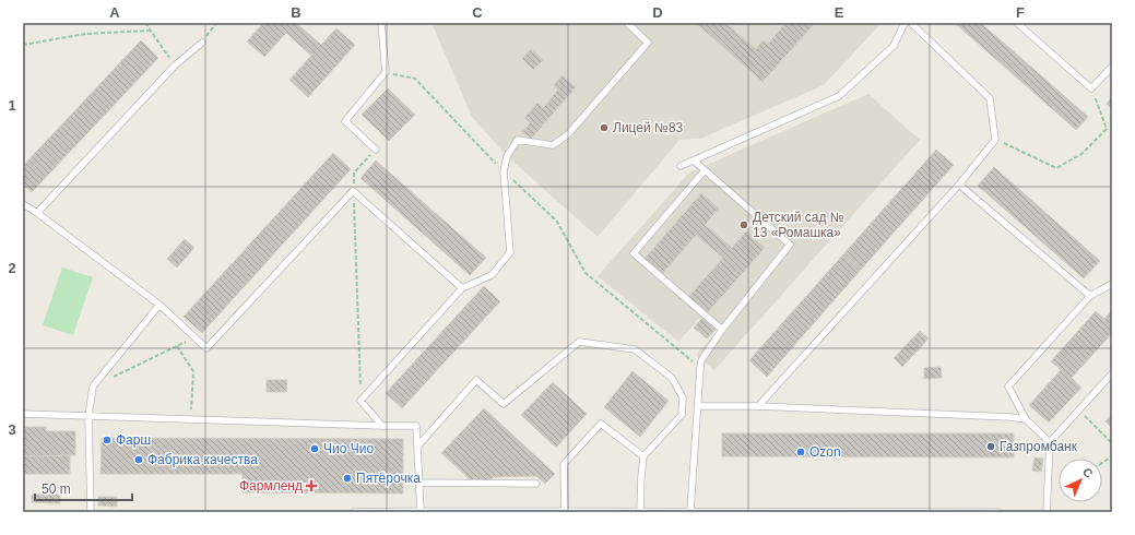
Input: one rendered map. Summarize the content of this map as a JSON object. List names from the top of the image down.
{
  "places": {
    "other": [
      "Лицей №83",
      "Детский сад № 13 «Ромашка»",
      "Фарш",
      "Газпромбанк",
      "Чио Чио",
      "Ozon",
      "Фабрика качества",
      "Пятёрочка"
    ],
    "health": ["Фармленд"]
  },
  "scale_bar": "50 m",
  "north": "top right",
  "grid": {
    "columns": [
      "A",
      "B",
      "C",
      "D",
      "E",
      "F"
    ],
    "rows": ["1", "2", "3"]
  }
}
